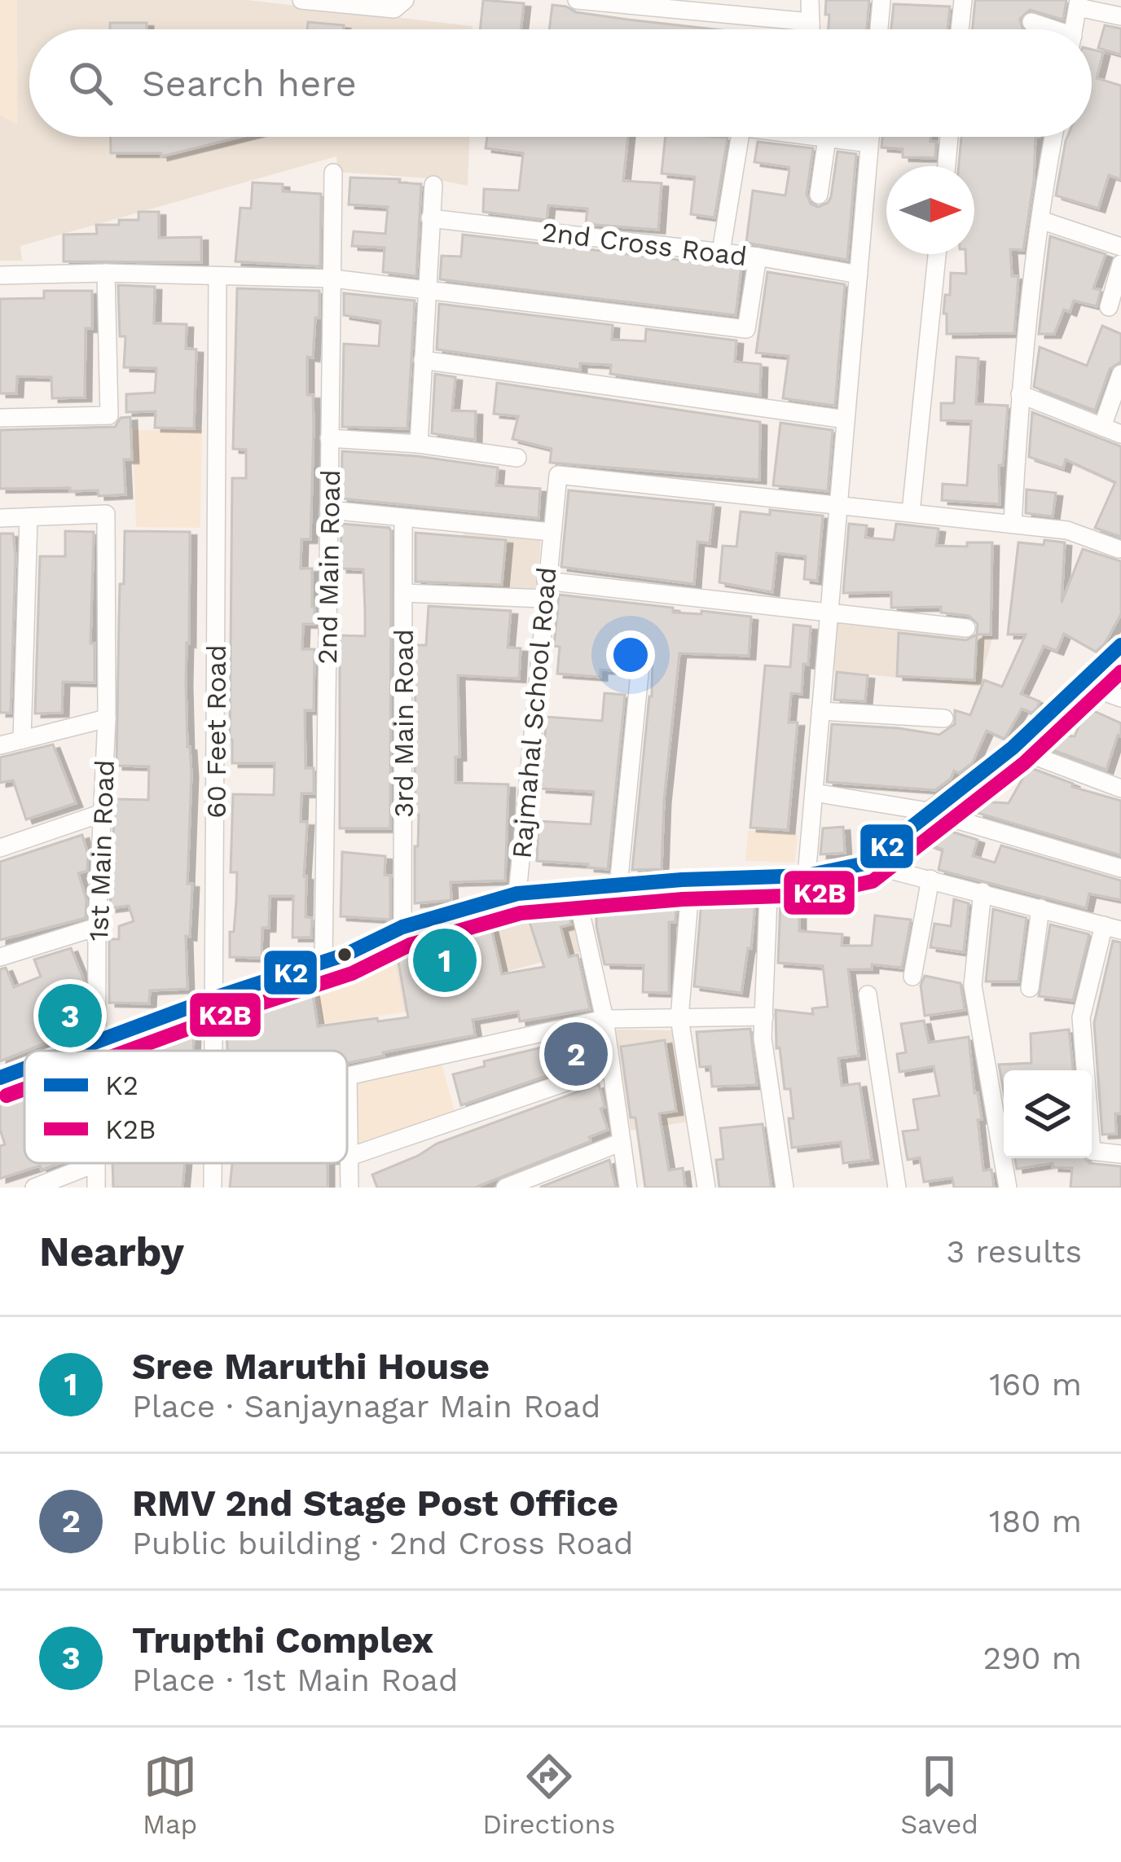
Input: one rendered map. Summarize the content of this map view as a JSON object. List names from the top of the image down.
{
  "streets": {
    "street": [
      "2nd Cross Road",
      "2nd Main Road",
      "Rajmahal School Road",
      "3rd Main Road",
      "60 Feet Road",
      "1st Main Road"
    ]
  },
  "lines": ["transit line K2", "transit line K2B"],
  "legend": ["K2", "K2B"],
  "north": "right",
  "page": {
    "search": "Search here",
    "pins": ["1", "3", "2"],
    "heading": ["Nearby", "3 results"],
    "list": [
      {
        "mark": "1",
        "name": "Sree Maruthi House",
        "note": "Place · Sanjaynagar Main Road",
        "value": "160 m"
      },
      {
        "mark": "2",
        "name": "RMV 2nd Stage Post Office",
        "note": "Public building · 2nd Cross Road",
        "value": "180 m"
      },
      {
        "mark": "3",
        "name": "Trupthi Complex",
        "note": "Place · 1st Main Road",
        "value": "290 m"
      }
    ],
    "nav": ["Map", "Directions", "Saved"]
  }
}
